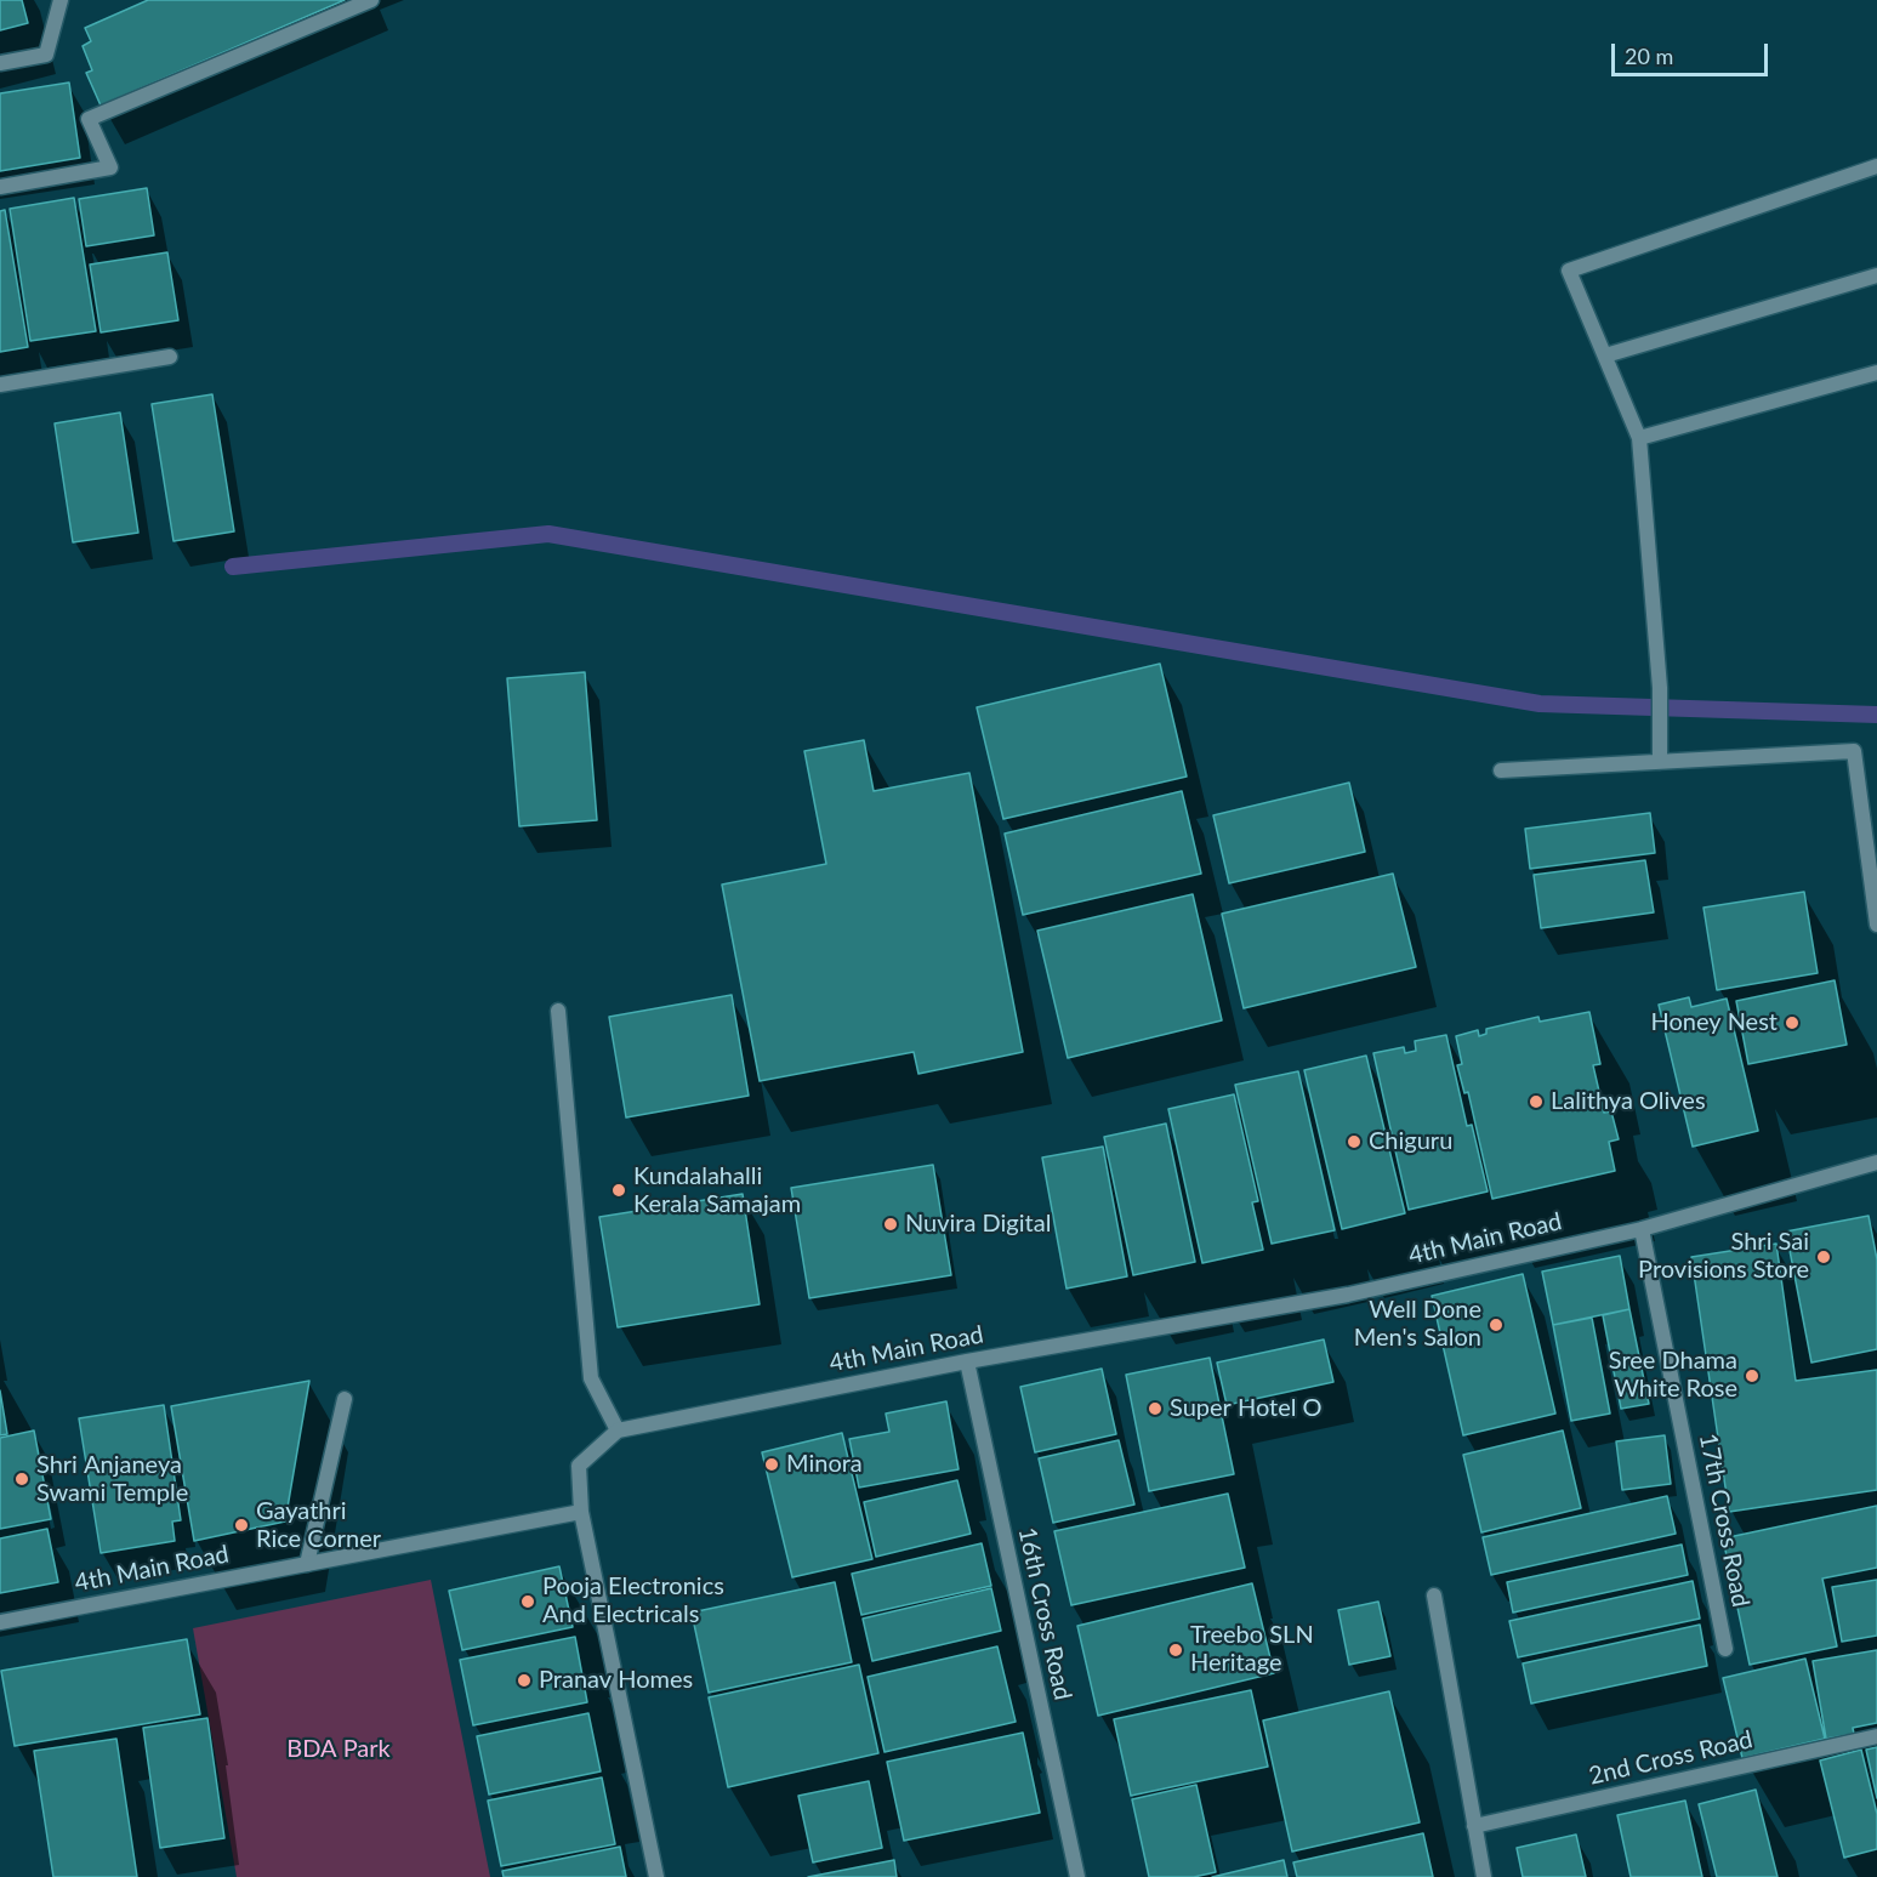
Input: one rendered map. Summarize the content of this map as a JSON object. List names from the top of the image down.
{
  "streets": {
    "street": [
      "4th Main Road",
      "17th Cross Road",
      "16th Cross Road",
      "2nd Cross Road"
    ]
  },
  "crossings": [
    ["4th Main Road", "17th Cross Road"],
    ["4th Main Road", "16th Cross Road"]
  ],
  "parks": ["BDA Park"],
  "places": [
    "Honey Nest",
    "Lalithya Olives",
    "Chiguru",
    "Kundalahalli Kerala Samajam",
    "Nuvira Digital",
    "Shri Sai Provisions Store",
    "Well Done Men's Salon",
    "Sree Dhama White Rose",
    "Super Hotel O",
    "Minora",
    "Shri Anjaneya Swami Temple",
    "Gayathri Rice Corner",
    "Pooja Electronics And Electricals",
    "Treebo SLN Heritage",
    "Pranav Homes"
  ],
  "scale_bar": "20 m"
}
